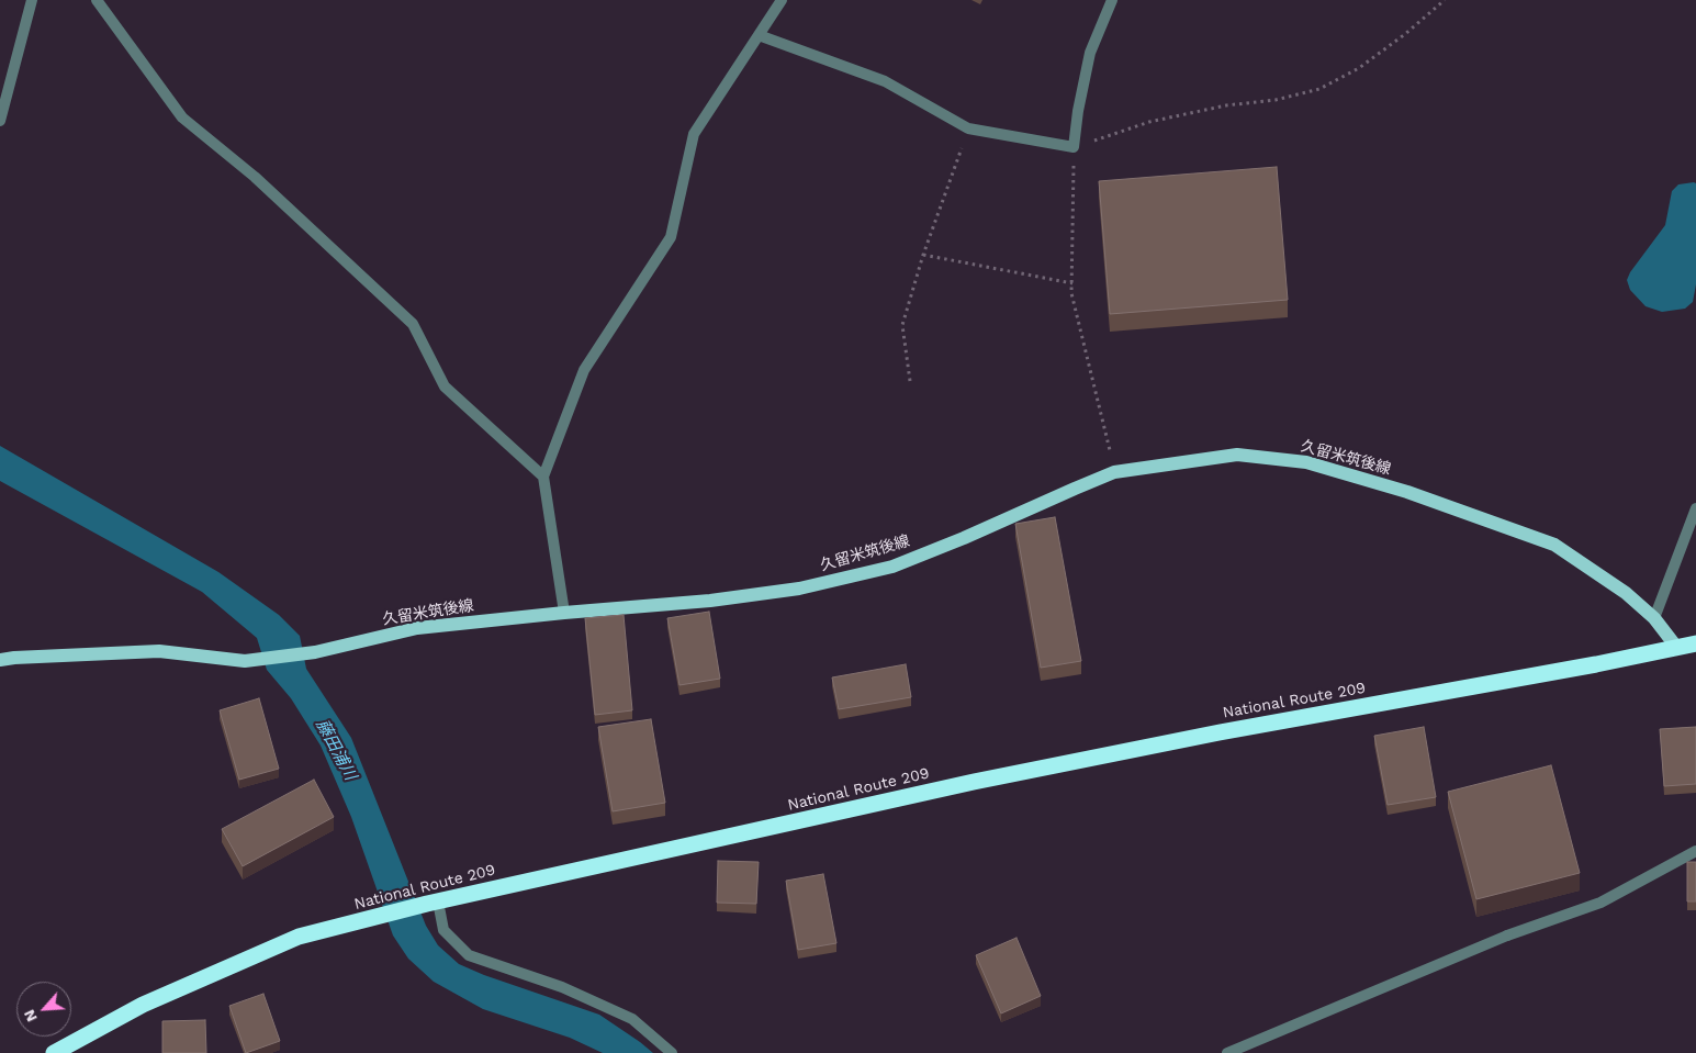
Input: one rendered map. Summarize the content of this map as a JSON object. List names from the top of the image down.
{
  "streets": {
    "highway": ["National Route 209"],
    "main road": ["久留米筑後線"]
  },
  "crossings": [
    ["久留米筑後線", "National Route 209"]
  ],
  "water": ["藤田浦川"],
  "north": "bottom left"
}
